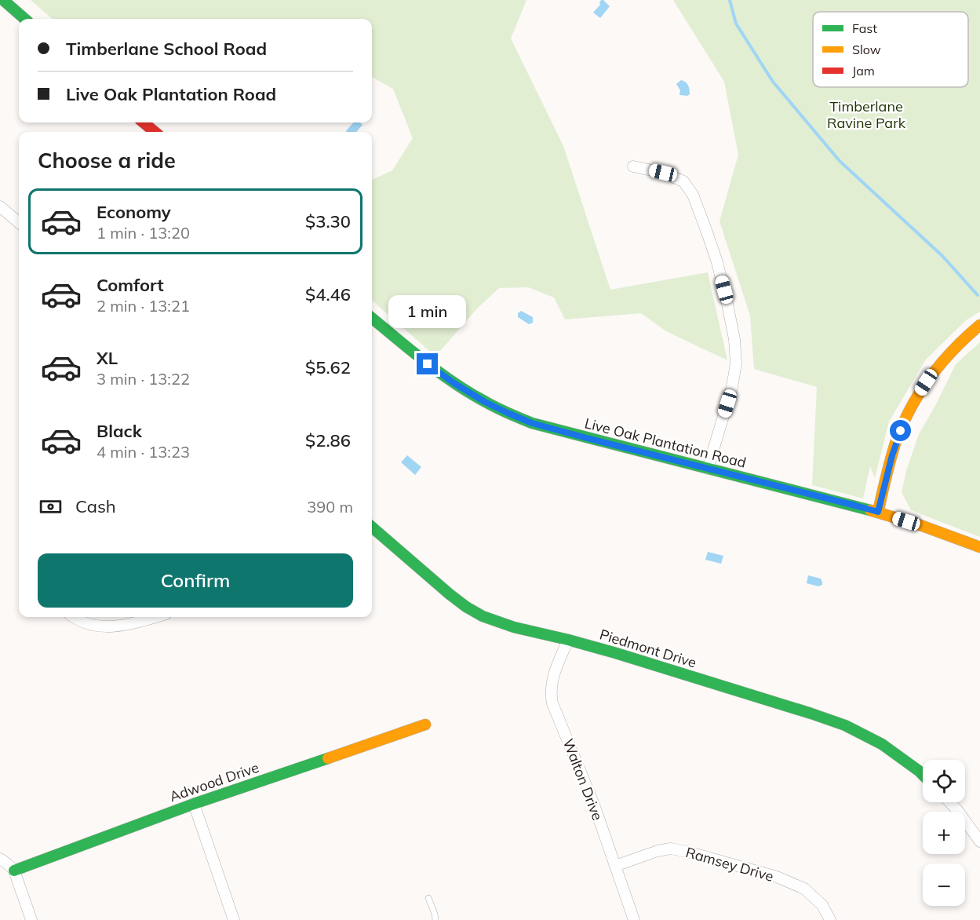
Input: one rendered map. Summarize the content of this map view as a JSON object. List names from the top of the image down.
{
  "streets": {
    "street": [
      "Live Oak Plantation Road",
      "Piedmont Drive",
      "Walton Drive",
      "Adwood Drive",
      "Ramsey Drive"
    ]
  },
  "crossings": [
    ["Piedmont Drive", "Walton Drive"],
    ["Walton Drive", "Ramsey Drive"]
  ],
  "parks": ["Timberlane Ravine Park"],
  "legend": ["Fast", "Slow", "Jam"],
  "page": {
    "banner": ["Timberlane School Road", "Live Oak Plantation Road"],
    "heading": "Choose a ride",
    "list": [
      {
        "name": "Economy",
        "note": "1 min · 13:20",
        "value": "$3.30"
      },
      {
        "name": "Comfort",
        "note": "2 min · 13:21",
        "value": "$4.46"
      },
      {
        "name": "XL",
        "note": "3 min · 13:22",
        "value": "$5.62"
      },
      {
        "name": "Black",
        "note": "4 min · 13:23",
        "value": "$2.86"
      }
    ],
    "bubble": "1 min",
    "pay": ["Cash", "390 m"],
    "buttons": "Confirm",
    "map_buttons": ["+", "−"]
  }
}
